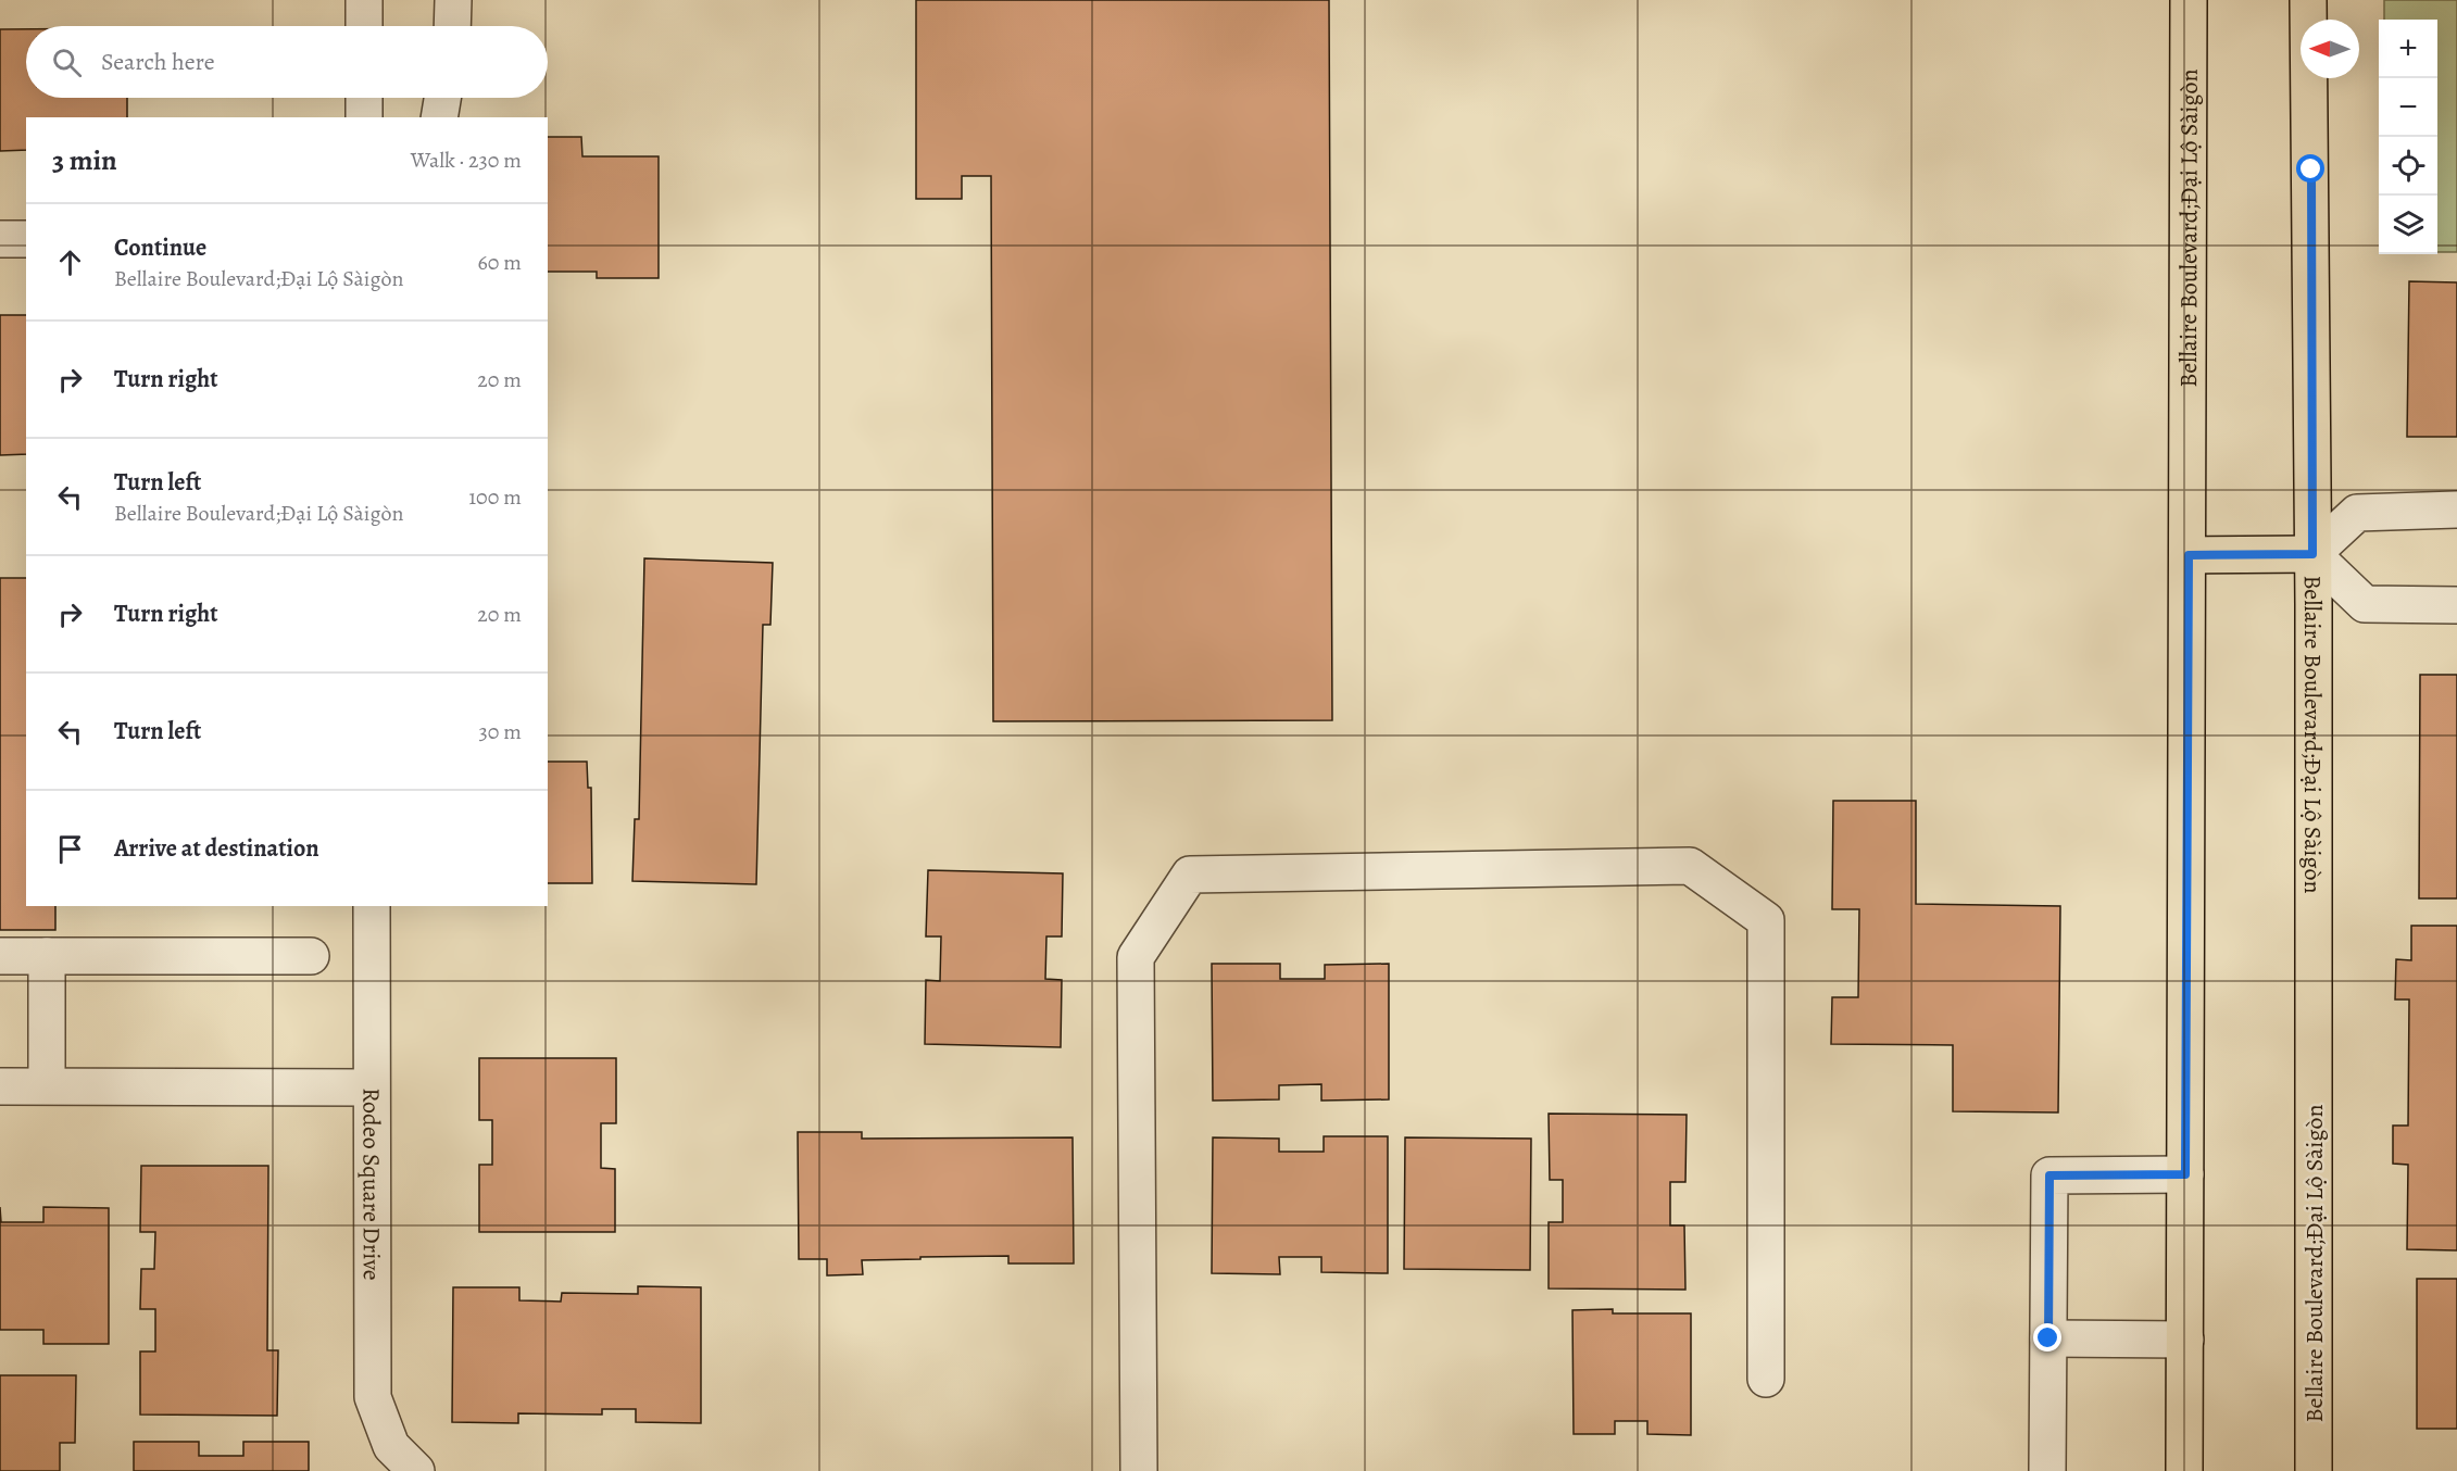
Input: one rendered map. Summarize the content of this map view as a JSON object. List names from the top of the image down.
{
  "streets": {
    "main road": ["Bellaire Boulevard;Đại Lộ Sàigòn"],
    "street": ["Rodeo Square Drive"]
  },
  "north": "left",
  "page": {
    "map_buttons": ["+", "−"],
    "search": "Search here",
    "heading": ["3 min", "Walk · 230 m"],
    "list": [
      ["Continue", "Bellaire Boulevard;Đại Lộ Sàigòn", "60 m"],
      ["Turn right", "20 m"],
      ["Turn left", "Bellaire Boulevard;Đại Lộ Sàigòn", "100 m"],
      ["Turn right", "20 m"],
      ["Turn left", "30 m"],
      "Arrive at destination"
    ]
  }
}
